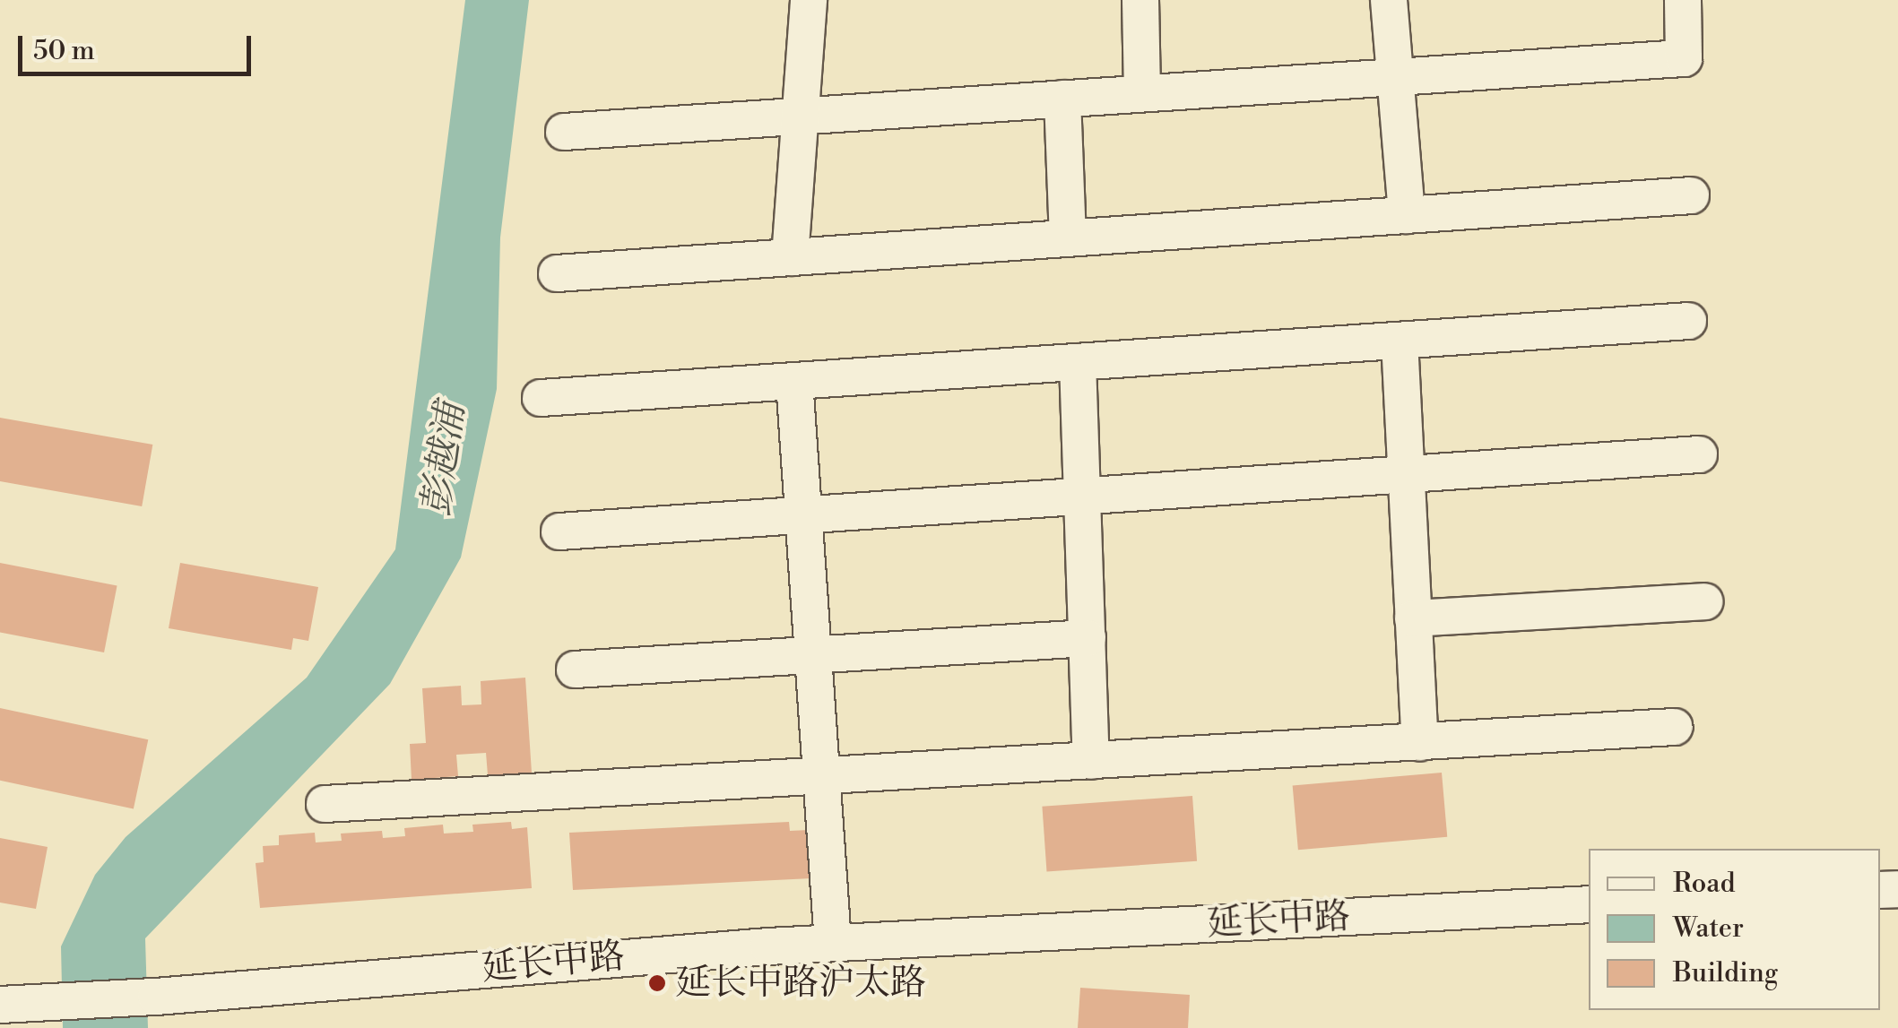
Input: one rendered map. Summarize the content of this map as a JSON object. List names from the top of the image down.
{
  "streets": {
    "street": ["延长中路"]
  },
  "water": ["彭越浦"],
  "places": ["延长中路沪太路"],
  "legend": ["Road", "Water", "Building"],
  "scale_bar": "50 m"
}
